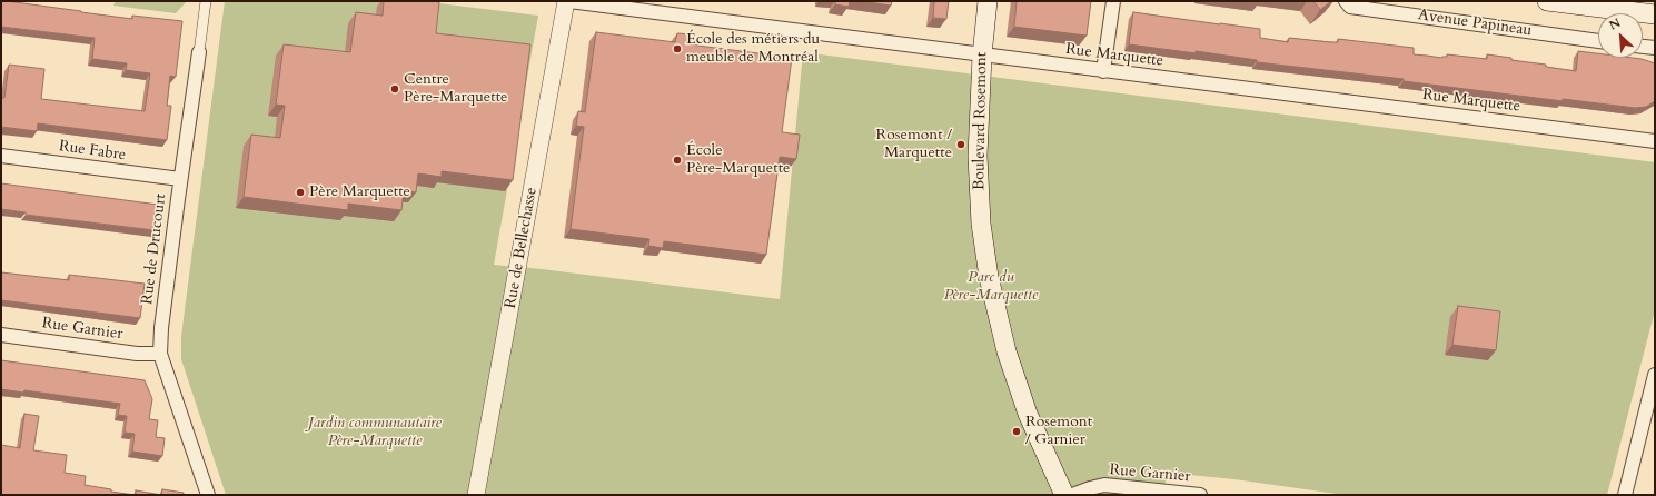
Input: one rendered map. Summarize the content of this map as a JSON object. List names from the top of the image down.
{
  "streets": {
    "main road": ["Boulevard Rosemont"],
    "street": [
      "Avenue Papineau",
      "Rue Marquette",
      "Rue Fabre",
      "Rue de Bellechasse",
      "Rue de Drucourt",
      "Rue Garnier"
    ]
  },
  "crossings": [
    ["Rue Marquette", "Boulevard Rosemont"],
    ["Rue Marquette", "Rue de Bellechasse"],
    ["Rue Fabre", "Rue de Drucourt"],
    ["Rue de Drucourt", "Rue Garnier"]
  ],
  "parks": ["Parc du Père-Marquette", "Jardin communautaire Père-Marquette"],
  "places": [
    "École des métiers du meuble de Montréal",
    "Centre Père-Marquette",
    "Rosemont / Marquette",
    "École Père-Marquette",
    "Père Marquette",
    "Rosemont / Garnier"
  ],
  "north": "top left"
}
